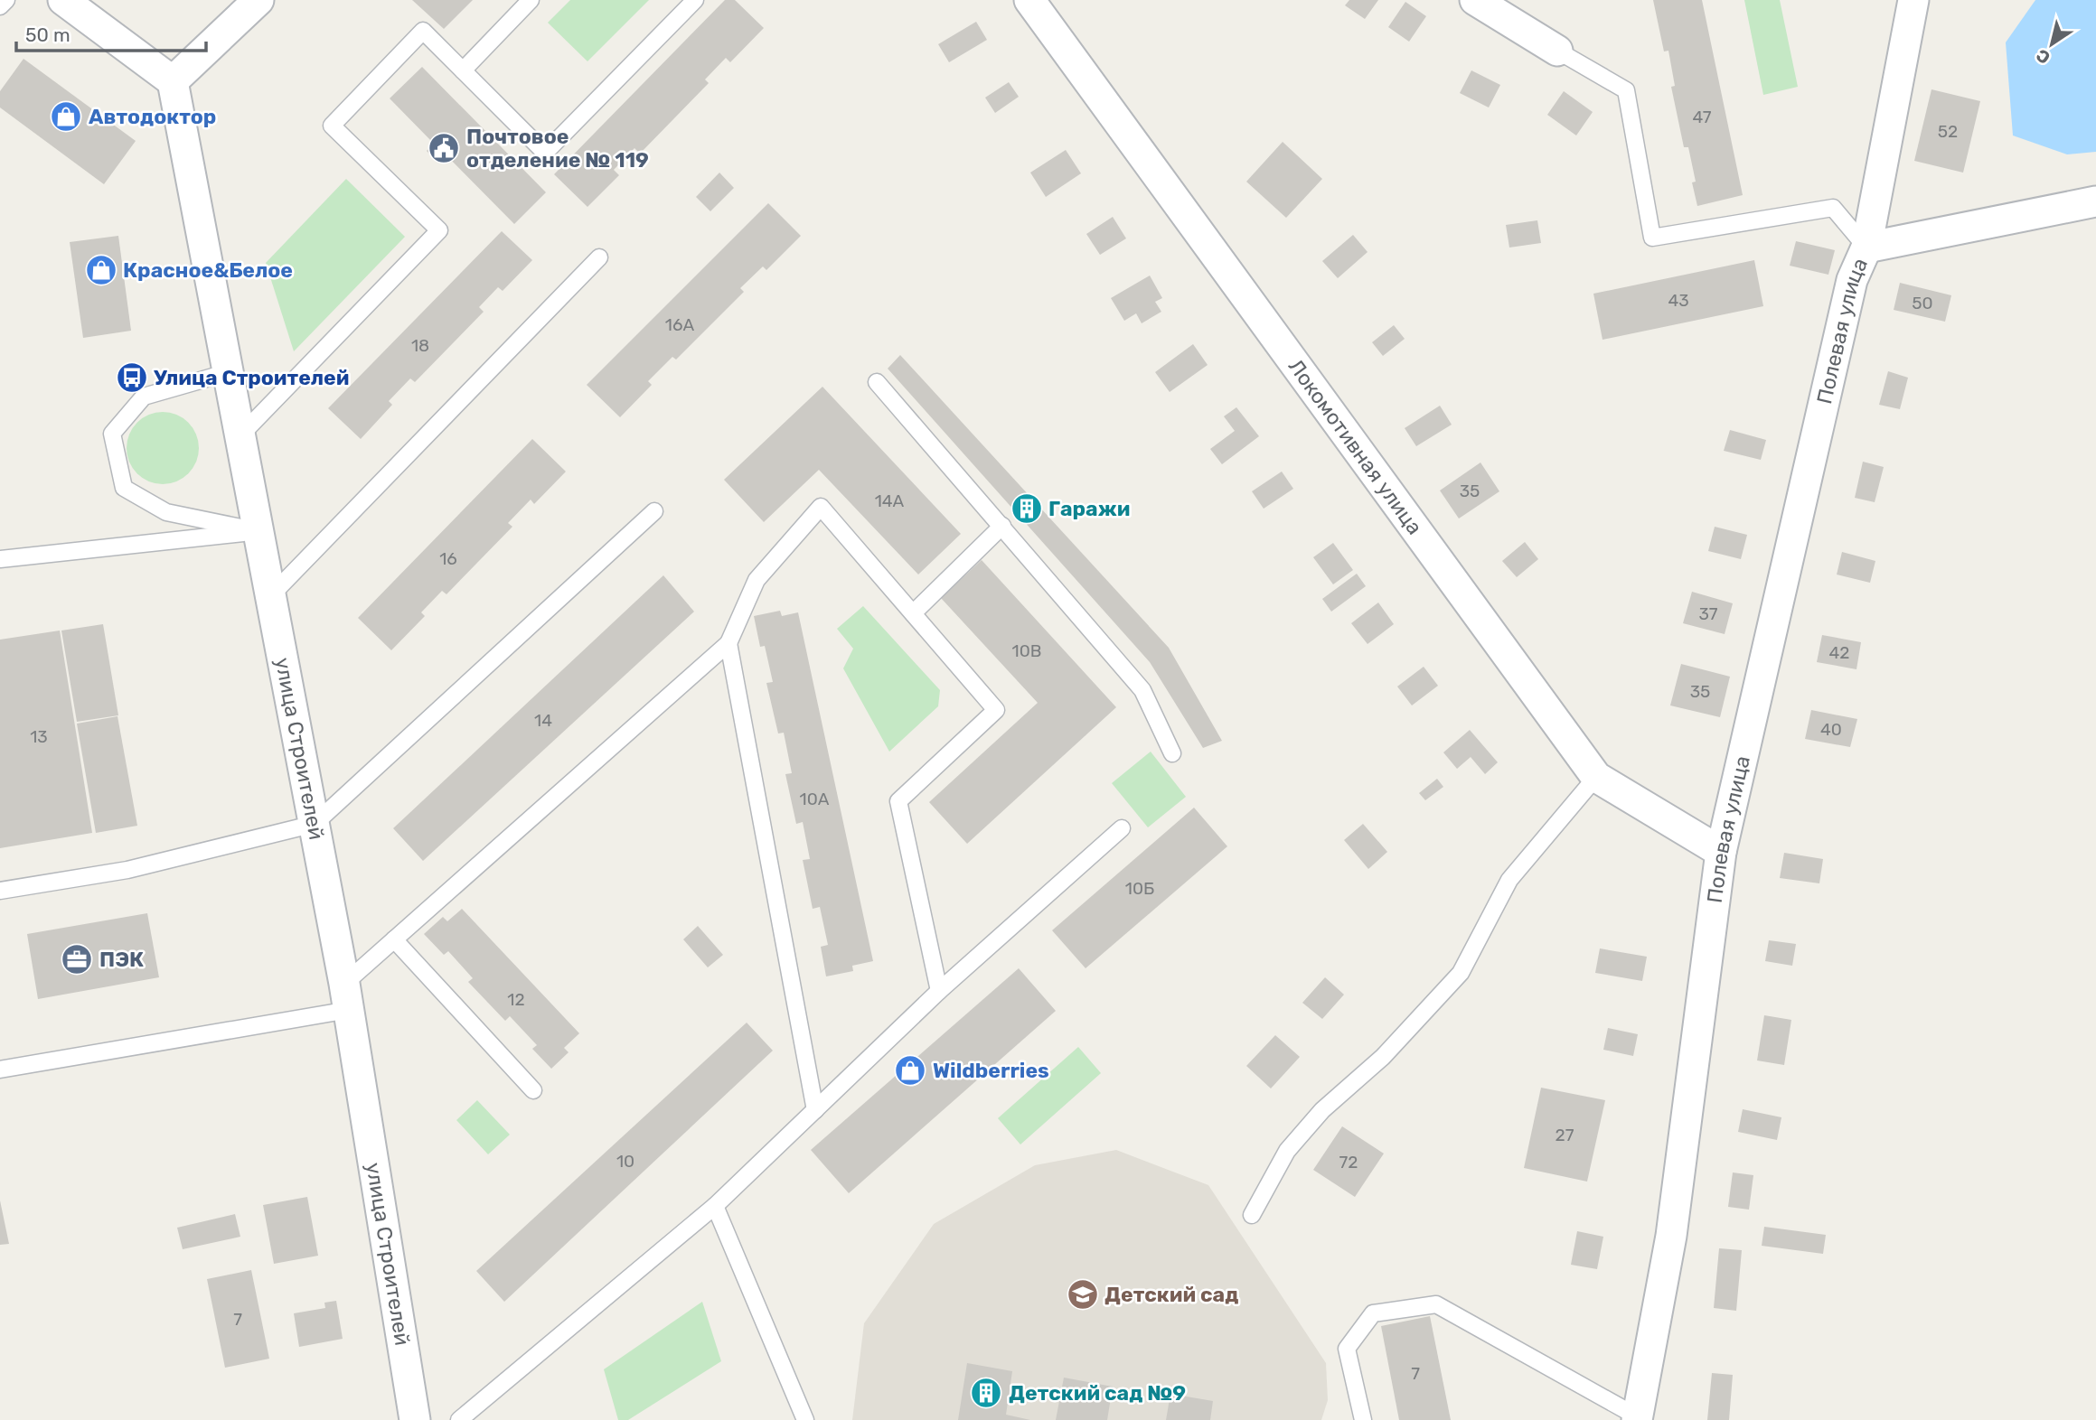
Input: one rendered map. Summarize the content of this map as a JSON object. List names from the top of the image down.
{
  "streets": {
    "street": ["Полевая улица", "Локомотивная улица", "улица Строителей"]
  },
  "crossings": [
    ["Полевая улица", "Локомотивная улица"]
  ],
  "places": {
    "shop": ["Автодоктор", "Красное&Белое", "Wildberries"],
    "public building": ["Почтовое отделение № 119"],
    "bus stop": ["Улица Строителей"],
    "building": ["Гаражи", "Детский сад №9"],
    "office": ["ПЭК"],
    "school or university": ["Детский сад"]
  },
  "house_numbers": [
    "47",
    "52",
    "43",
    "50",
    "16А",
    "18",
    "35",
    "14А",
    "16",
    "37",
    "10В",
    "42",
    "35",
    "14",
    "40",
    "13",
    "10А",
    "10Б",
    "12",
    "27",
    "10",
    "72",
    "7",
    "7"
  ],
  "scale_bar": "50 m",
  "north": "bottom left"
}
